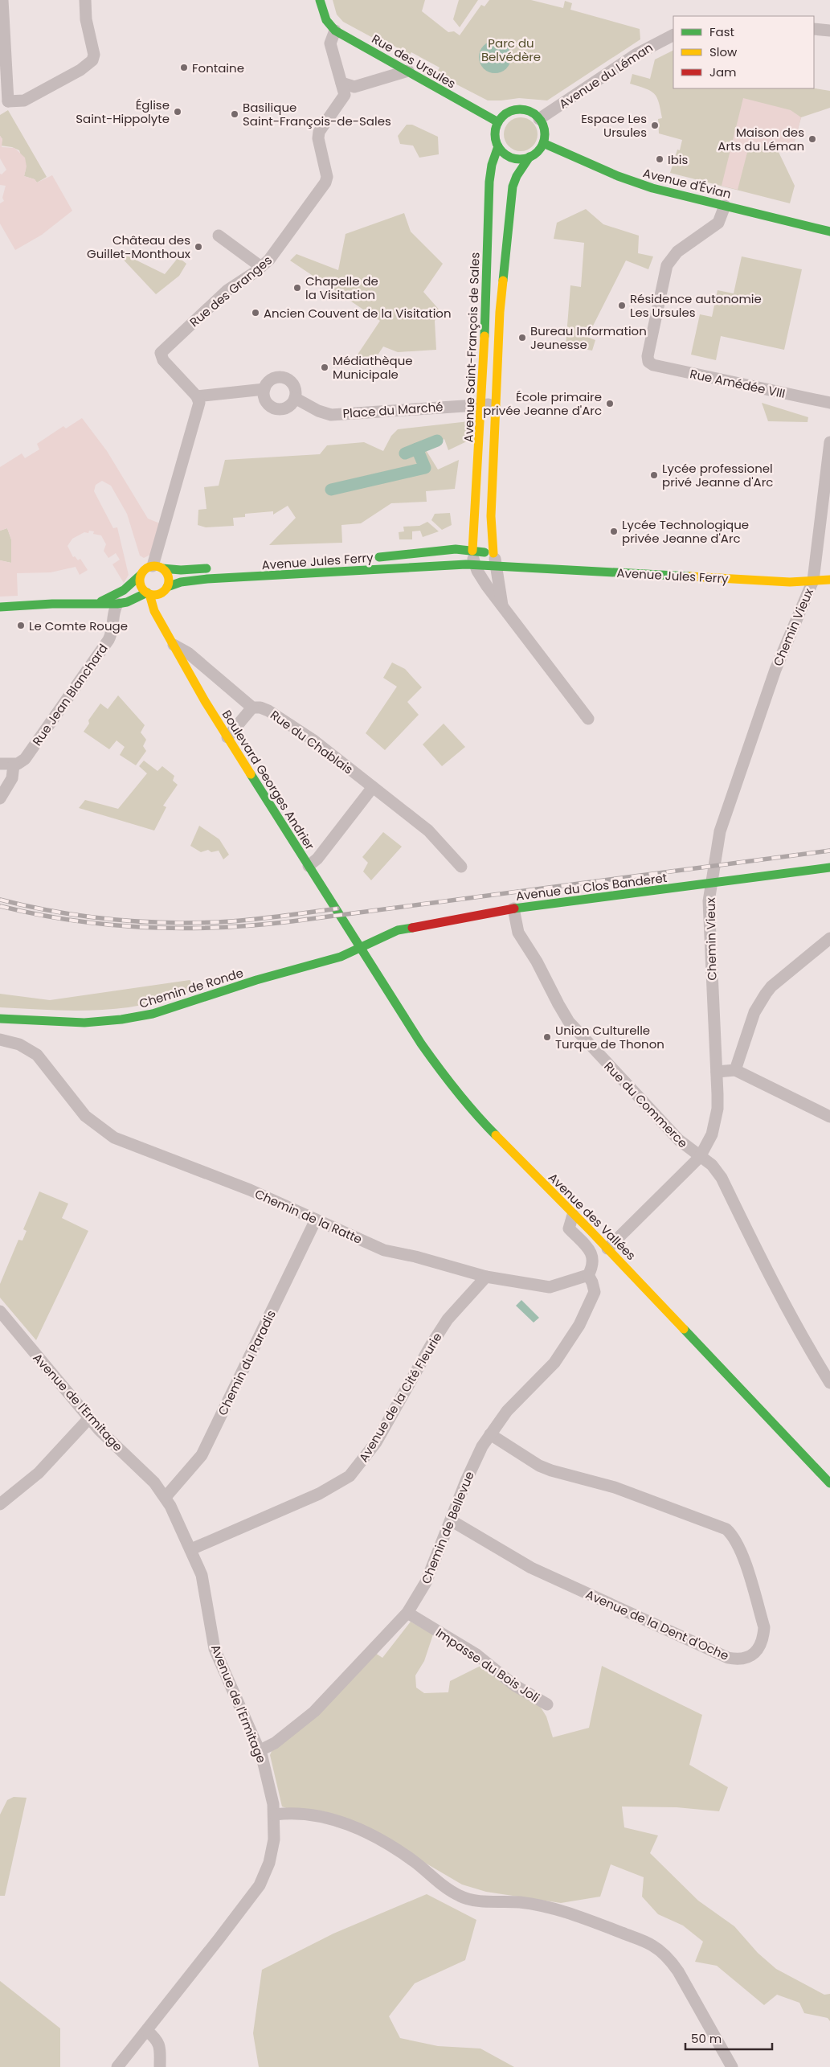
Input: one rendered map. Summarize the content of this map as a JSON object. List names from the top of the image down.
{
  "streets": {
    "street": [
      "Rue des Ursules",
      "Avenue du Léman",
      "Avenue d'Évian",
      "Rue des Granges",
      "Avenue Saint-François de Sales",
      "Rue Amédée VIII",
      "Place du Marché",
      "Avenue Jules Ferry",
      "Chemin Vieux",
      "Rue Jean Blanchard",
      "Rue du Chablais",
      "Boulevard Georges Andrier",
      "Avenue du Clos Banderet",
      "Chemin de Ronde",
      "Rue du Commerce",
      "Chemin de la Ratte",
      "Avenue des Vallées",
      "Chemin du Paradis",
      "Avenue de la Cité Fleurie",
      "Avenue de l'Ermitage",
      "Chemin de Bellevue",
      "Avenue de la Dent d'Oche",
      "Impasse du Bois Joli"
    ]
  },
  "crossings": [
    ["Rue des Ursules", "Avenue du Léman"],
    ["Rue des Ursules", "Avenue d'Évian"],
    ["Rue des Ursules", "Rue des Granges"],
    ["Rue des Ursules", "Avenue Saint-François de Sales"],
    ["Avenue du Léman", "Avenue d'Évian"],
    ["Avenue du Léman", "Avenue Saint-François de Sales"],
    ["Avenue d'Évian", "Avenue Saint-François de Sales"],
    ["Avenue d'Évian", "Rue Amédée VIII"],
    ["Avenue Saint-François de Sales", "Place du Marché"],
    ["Avenue Saint-François de Sales", "Avenue Jules Ferry"],
    ["Avenue Jules Ferry", "Chemin Vieux"],
    ["Avenue Jules Ferry", "Boulevard Georges Andrier"],
    ["Chemin Vieux", "Avenue du Clos Banderet"],
    ["Chemin Vieux", "Rue du Commerce"],
    ["Chemin Vieux", "Avenue des Vallées"],
    ["Rue du Chablais", "Boulevard Georges Andrier"],
    ["Boulevard Georges Andrier", "Avenue du Clos Banderet"],
    ["Boulevard Georges Andrier", "Chemin de Ronde"],
    ["Boulevard Georges Andrier", "Avenue des Vallées"],
    ["Avenue du Clos Banderet", "Chemin de Ronde"],
    ["Avenue du Clos Banderet", "Rue du Commerce"],
    ["Avenue du Clos Banderet", "Avenue des Vallées"],
    ["Chemin de Ronde", "Avenue des Vallées"],
    ["Chemin de la Ratte", "Chemin du Paradis"],
    ["Chemin de la Ratte", "Avenue de la Cité Fleurie"],
    ["Chemin de la Ratte", "Chemin de Bellevue"],
    ["Chemin du Paradis", "Avenue de l'Ermitage"],
    ["Avenue de la Cité Fleurie", "Avenue de l'Ermitage"],
    ["Avenue de l'Ermitage", "Chemin de Bellevue"],
    ["Chemin de Bellevue", "Avenue de la Dent d'Oche"],
    ["Chemin de Bellevue", "Impasse du Bois Joli"]
  ],
  "parks": ["Parc du Belvédère"],
  "places": [
    "Fontaine",
    "Église Saint-Hippolyte",
    "Basilique Saint-François-de-Sales",
    "Espace Les Ursules",
    "Maison des Arts du Léman",
    "Ibis",
    "Château des Guillet-Monthoux",
    "Chapelle de la Visitation",
    "Résidence autonomie Les Ursules",
    "Ancien Couvent de la Visitation",
    "Bureau Information Jeunesse",
    "Médiathèque Municipale",
    "École primaire privée Jeanne d'Arc",
    "Lycée professionel privé Jeanne d'Arc",
    "Lycée Technologique privée Jeanne d'Arc",
    "Le Comte Rouge",
    "Union Culturelle Turque de Thonon"
  ],
  "legend": ["Fast", "Slow", "Jam"],
  "scale_bar": "50 m"
}
